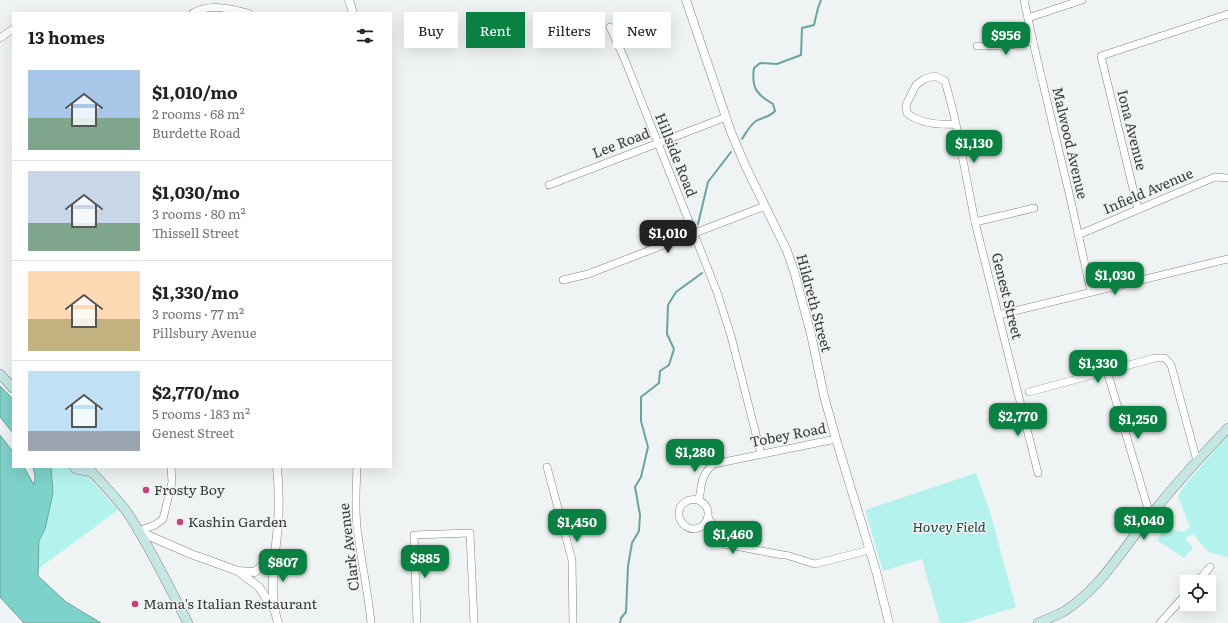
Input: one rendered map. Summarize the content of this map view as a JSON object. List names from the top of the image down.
{
  "streets": {
    "street": [
      "Iona Avenue",
      "Lee Road",
      "Malwood Avenue",
      "Hillside Road",
      "Infield Avenue",
      "Genest Street",
      "Hildreth Street",
      "Tobey Road",
      "Clark Avenue"
    ]
  },
  "crossings": [
    ["Iona Avenue", "Infield Avenue"],
    ["Lee Road", "Hillside Road"],
    ["Lee Road", "Hildreth Street"],
    ["Malwood Avenue", "Infield Avenue"],
    ["Hillside Road", "Tobey Road"],
    ["Hildreth Street", "Tobey Road"]
  ],
  "parks": ["Hovey Field"],
  "places": ["Frosty Boy", "Kashin Garden", "Mama's Italian Restaurant"],
  "page": {
    "chip": [
      "Buy",
      "Rent",
      "Filters",
      "New"
    ],
    "heading": "13 homes",
    "price": [
      "$956",
      "$1,130",
      "$1,010",
      "$1,030",
      "$1,330",
      "$2,770",
      "$1,250",
      "$1,280",
      "$1,040",
      "$1,450",
      "$1,460",
      "$885",
      "$807"
    ],
    "list": [
      {
        "name": "$1,010/mo",
        "note": "2 rooms · 68 m² · Burdette Road"
      },
      {
        "name": "$1,030/mo",
        "note": "3 rooms · 80 m² · Thissell Street"
      },
      {
        "name": "$1,330/mo",
        "note": "3 rooms · 77 m² · Pillsbury Avenue"
      },
      {
        "name": "$2,770/mo",
        "note": "5 rooms · 183 m² · Genest Street"
      }
    ]
  }
}
